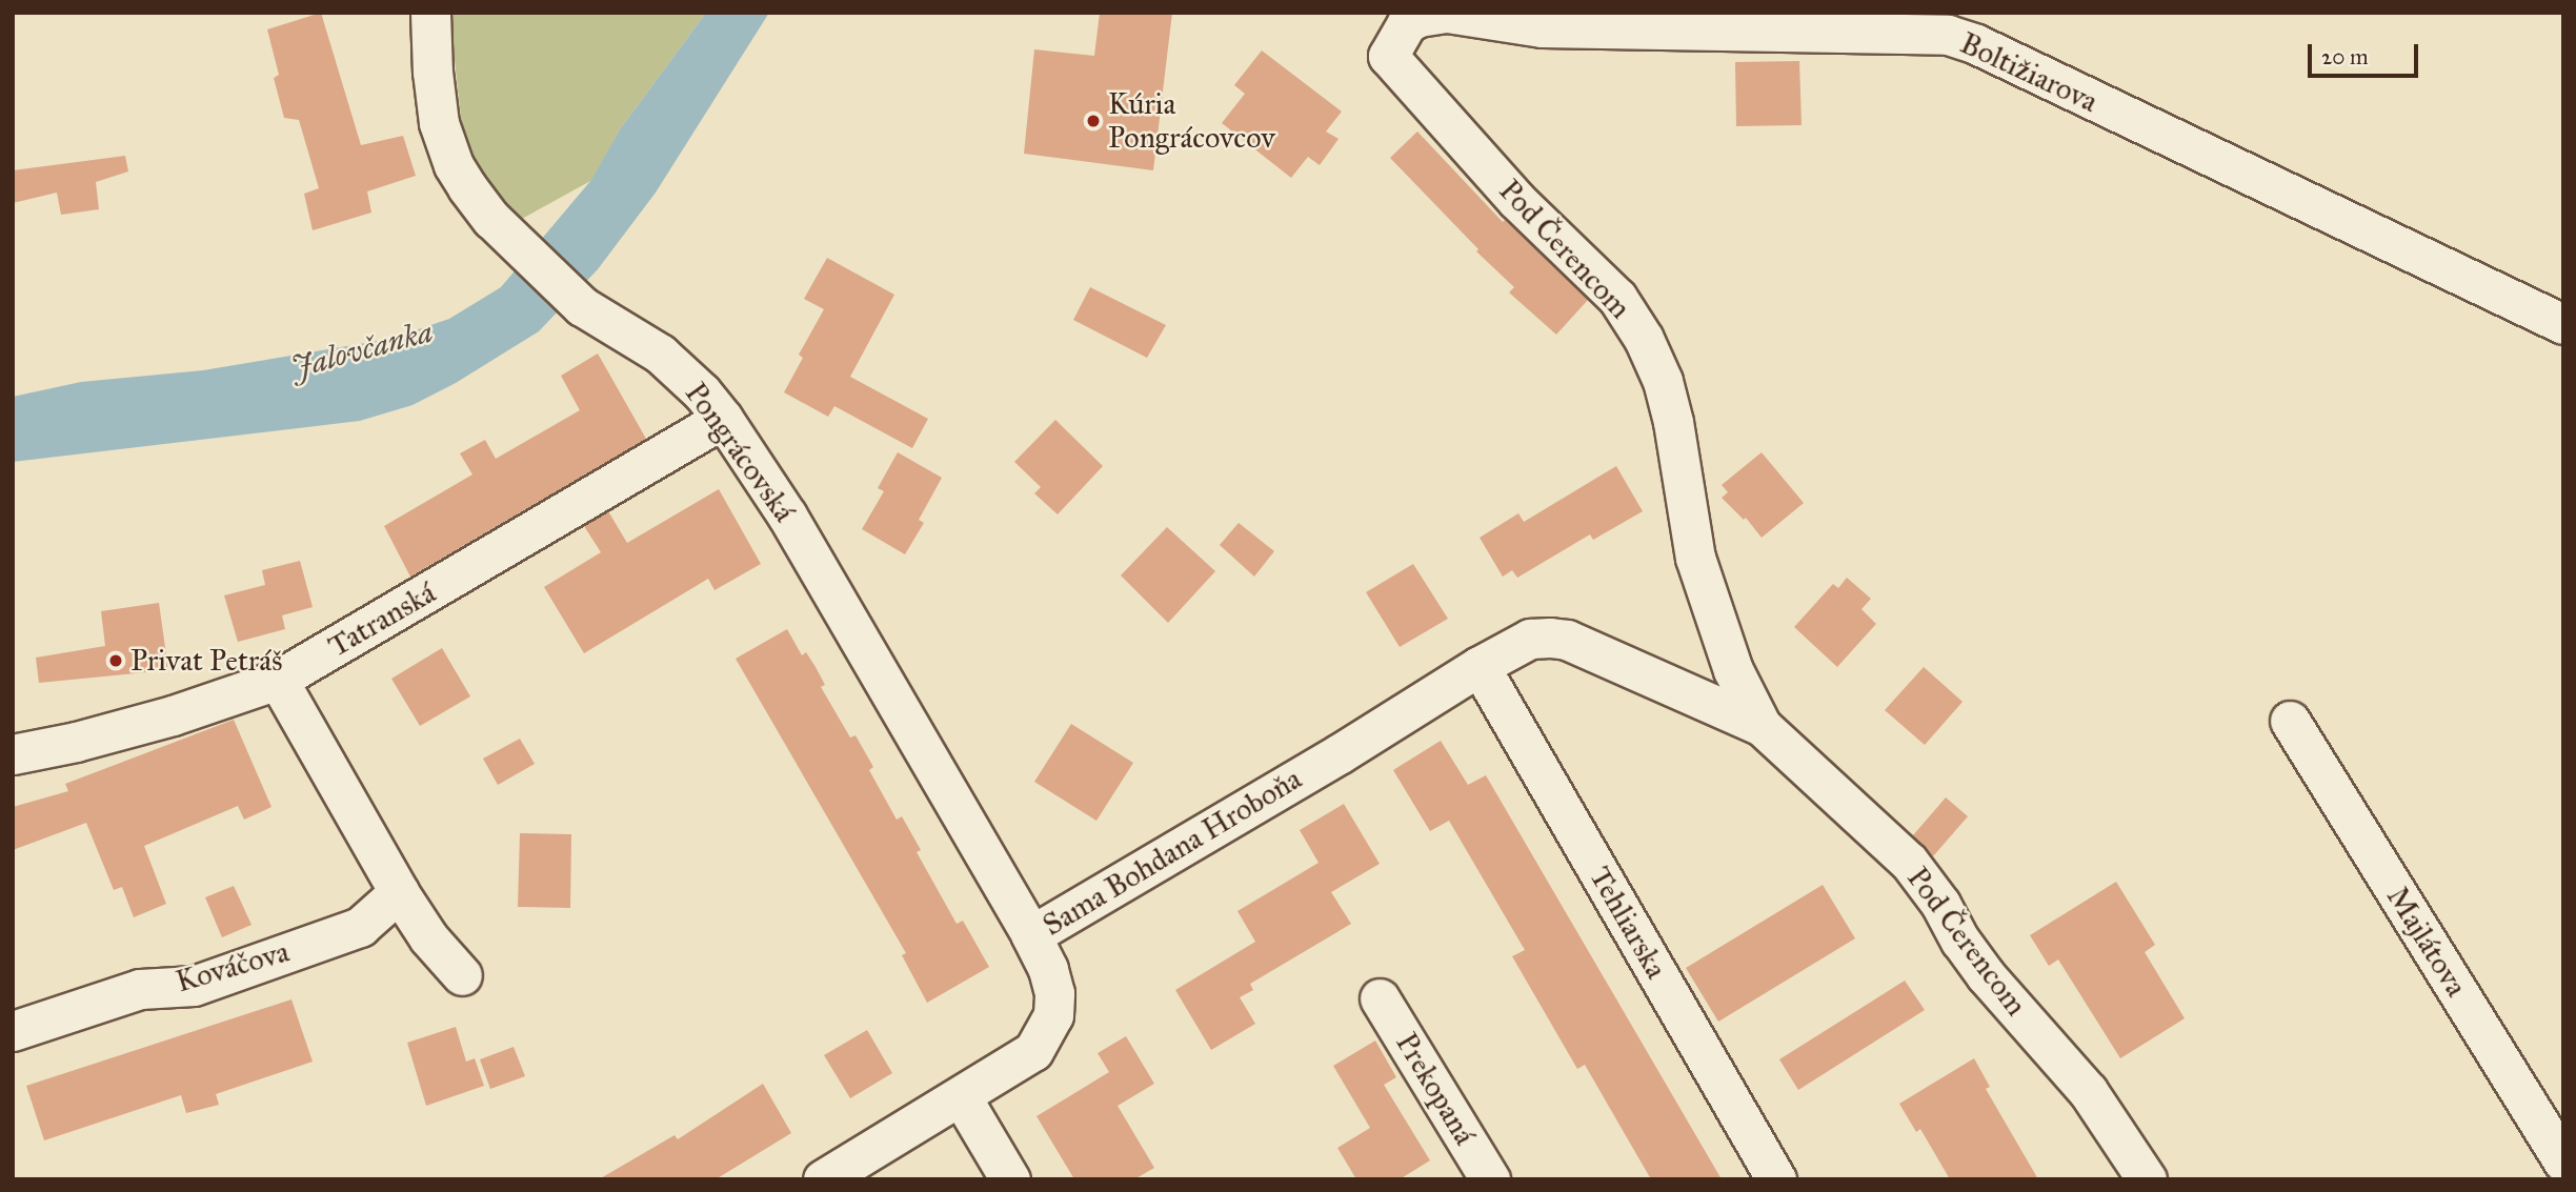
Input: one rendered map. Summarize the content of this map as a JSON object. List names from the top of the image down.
{
  "streets": {
    "street": [
      "Boltižiarova",
      "Pod Čerencom",
      "Pongrácovská",
      "Tatranská",
      "Sama Bohdana Hroboňa",
      "Tehliarska",
      "Majlátova",
      "Kováčova",
      "Prekopaná"
    ]
  },
  "crossings": [
    ["Boltižiarova", "Pod Čerencom"],
    ["Pod Čerencom", "Sama Bohdana Hroboňa"],
    ["Pod Čerencom", "Tehliarska"],
    ["Pongrácovská", "Tatranská"],
    ["Pongrácovská", "Sama Bohdana Hroboňa"],
    ["Sama Bohdana Hroboňa", "Tehliarska"]
  ],
  "water": ["Jalovčanka"],
  "places": ["Kúria Pongrácovcov", "Privat Petráš"],
  "scale_bar": "20 m"
}
